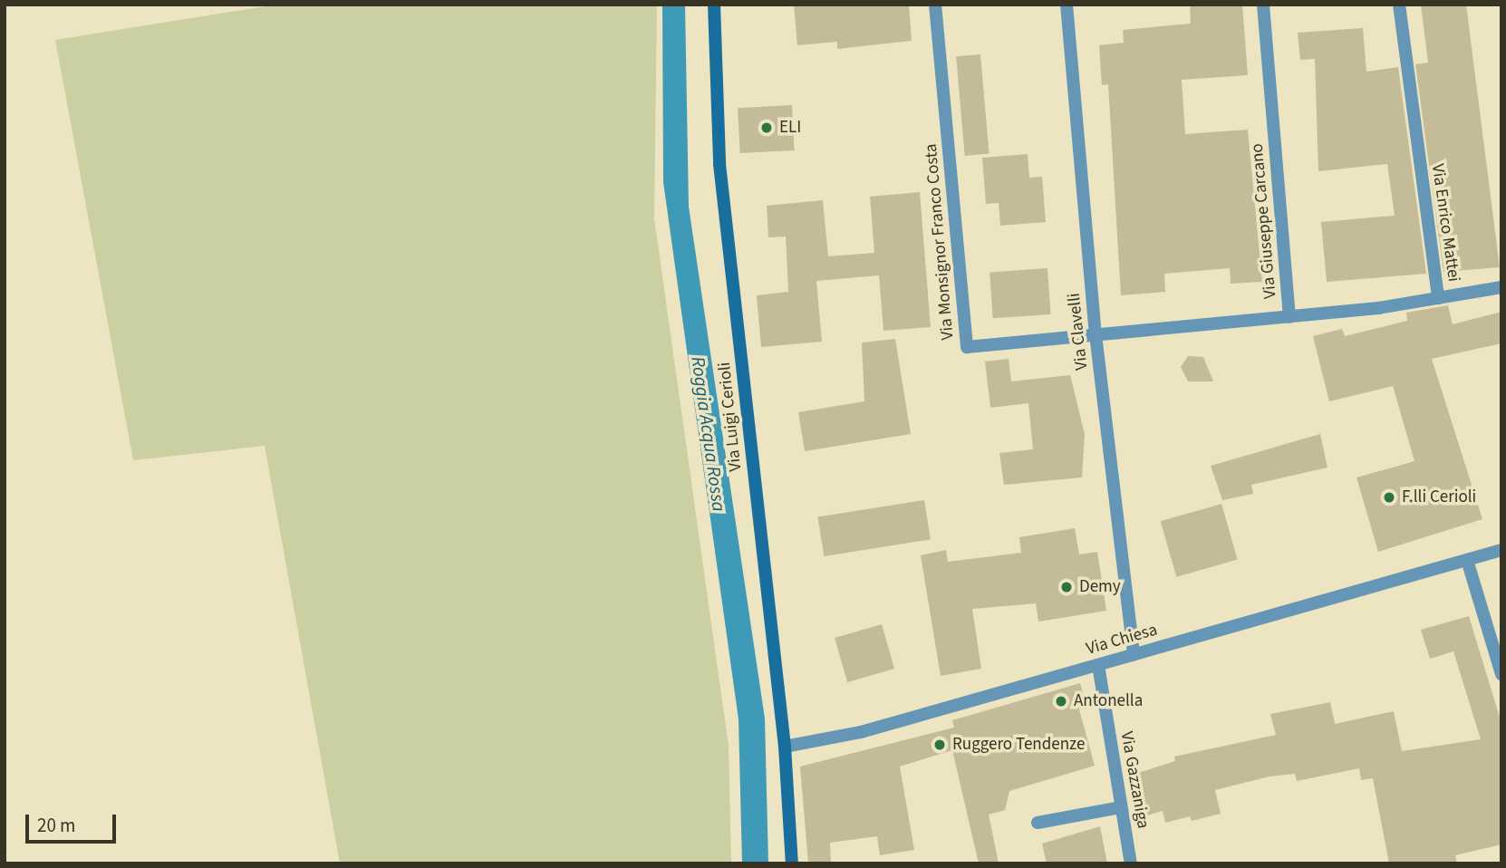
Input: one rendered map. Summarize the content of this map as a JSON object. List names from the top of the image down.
{
  "streets": {
    "street": [
      "Via Giuseppe Carcano",
      "Via Enrico Mattei",
      "Via Monsignor Franco Costa",
      "Via Clavelli",
      "Via Luigi Cerioli",
      "Via Chiesa",
      "Via Gazzaniga"
    ]
  },
  "crossings": [
    ["Via Giuseppe Carcano", "Via Enrico Mattei"],
    ["Via Giuseppe Carcano", "Via Monsignor Franco Costa"],
    ["Via Giuseppe Carcano", "Via Clavelli"],
    ["Via Monsignor Franco Costa", "Via Clavelli"],
    ["Via Clavelli", "Via Chiesa"],
    ["Via Luigi Cerioli", "Via Chiesa"],
    ["Via Chiesa", "Via Gazzaniga"]
  ],
  "water": ["Roggia Acqua Rossa"],
  "places": [
    "ELI",
    "F.lli Cerioli",
    "Demy",
    "Antonella",
    "Ruggero Tendenze"
  ],
  "scale_bar": "20 m"
}
